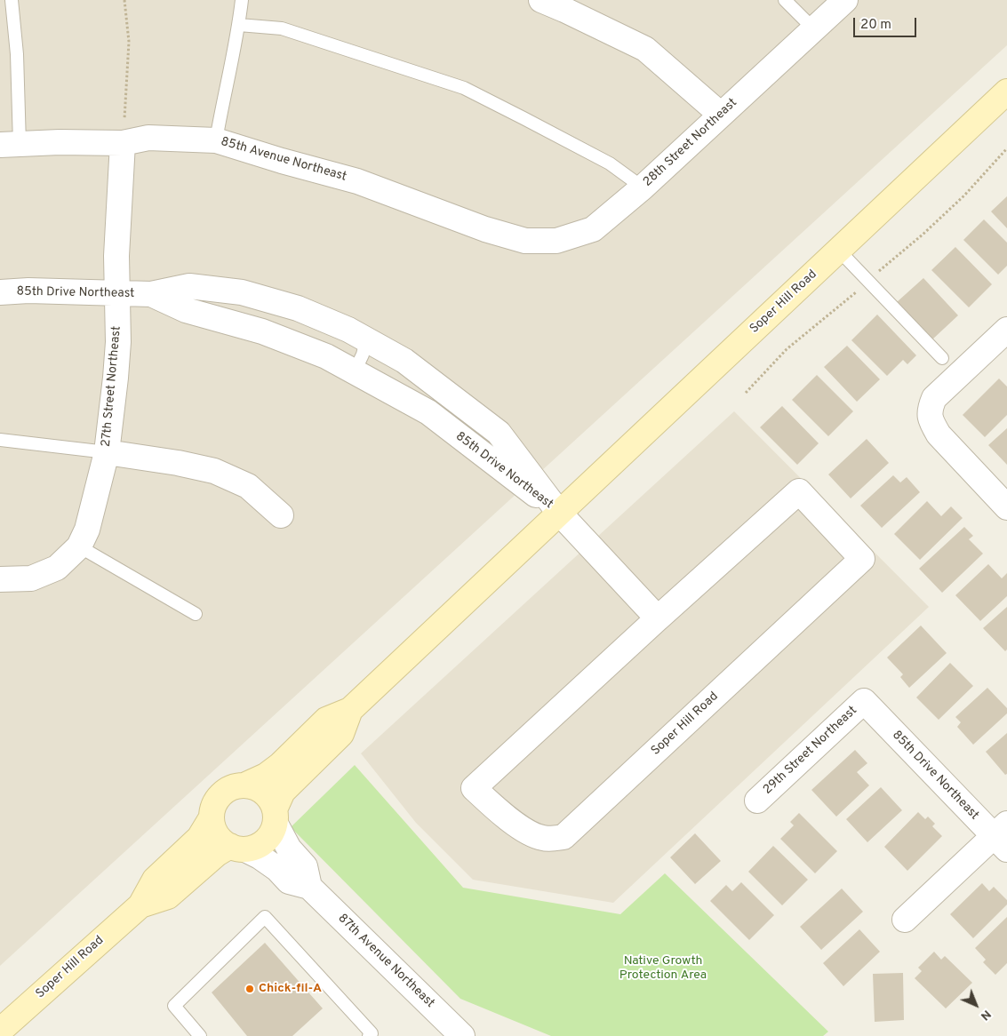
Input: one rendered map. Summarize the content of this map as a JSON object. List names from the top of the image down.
{
  "streets": {
    "street": [
      "28th Street Northeast",
      "85th Avenue Northeast",
      "85th Drive Northeast",
      "Soper Hill Road",
      "27th Street Northeast",
      "29th Street Northeast",
      "87th Avenue Northeast"
    ]
  },
  "crossings": [
    ["28th Street Northeast", "85th Avenue Northeast"],
    ["85th Avenue Northeast", "27th Street Northeast"],
    ["85th Drive Northeast", "Soper Hill Road"],
    ["85th Drive Northeast", "27th Street Northeast"],
    ["85th Drive Northeast", "29th Street Northeast"]
  ],
  "parks": ["Native Growth Protection Area"],
  "places": ["Chick-fil-A"],
  "scale_bar": "20 m",
  "north": "bottom right"
}
